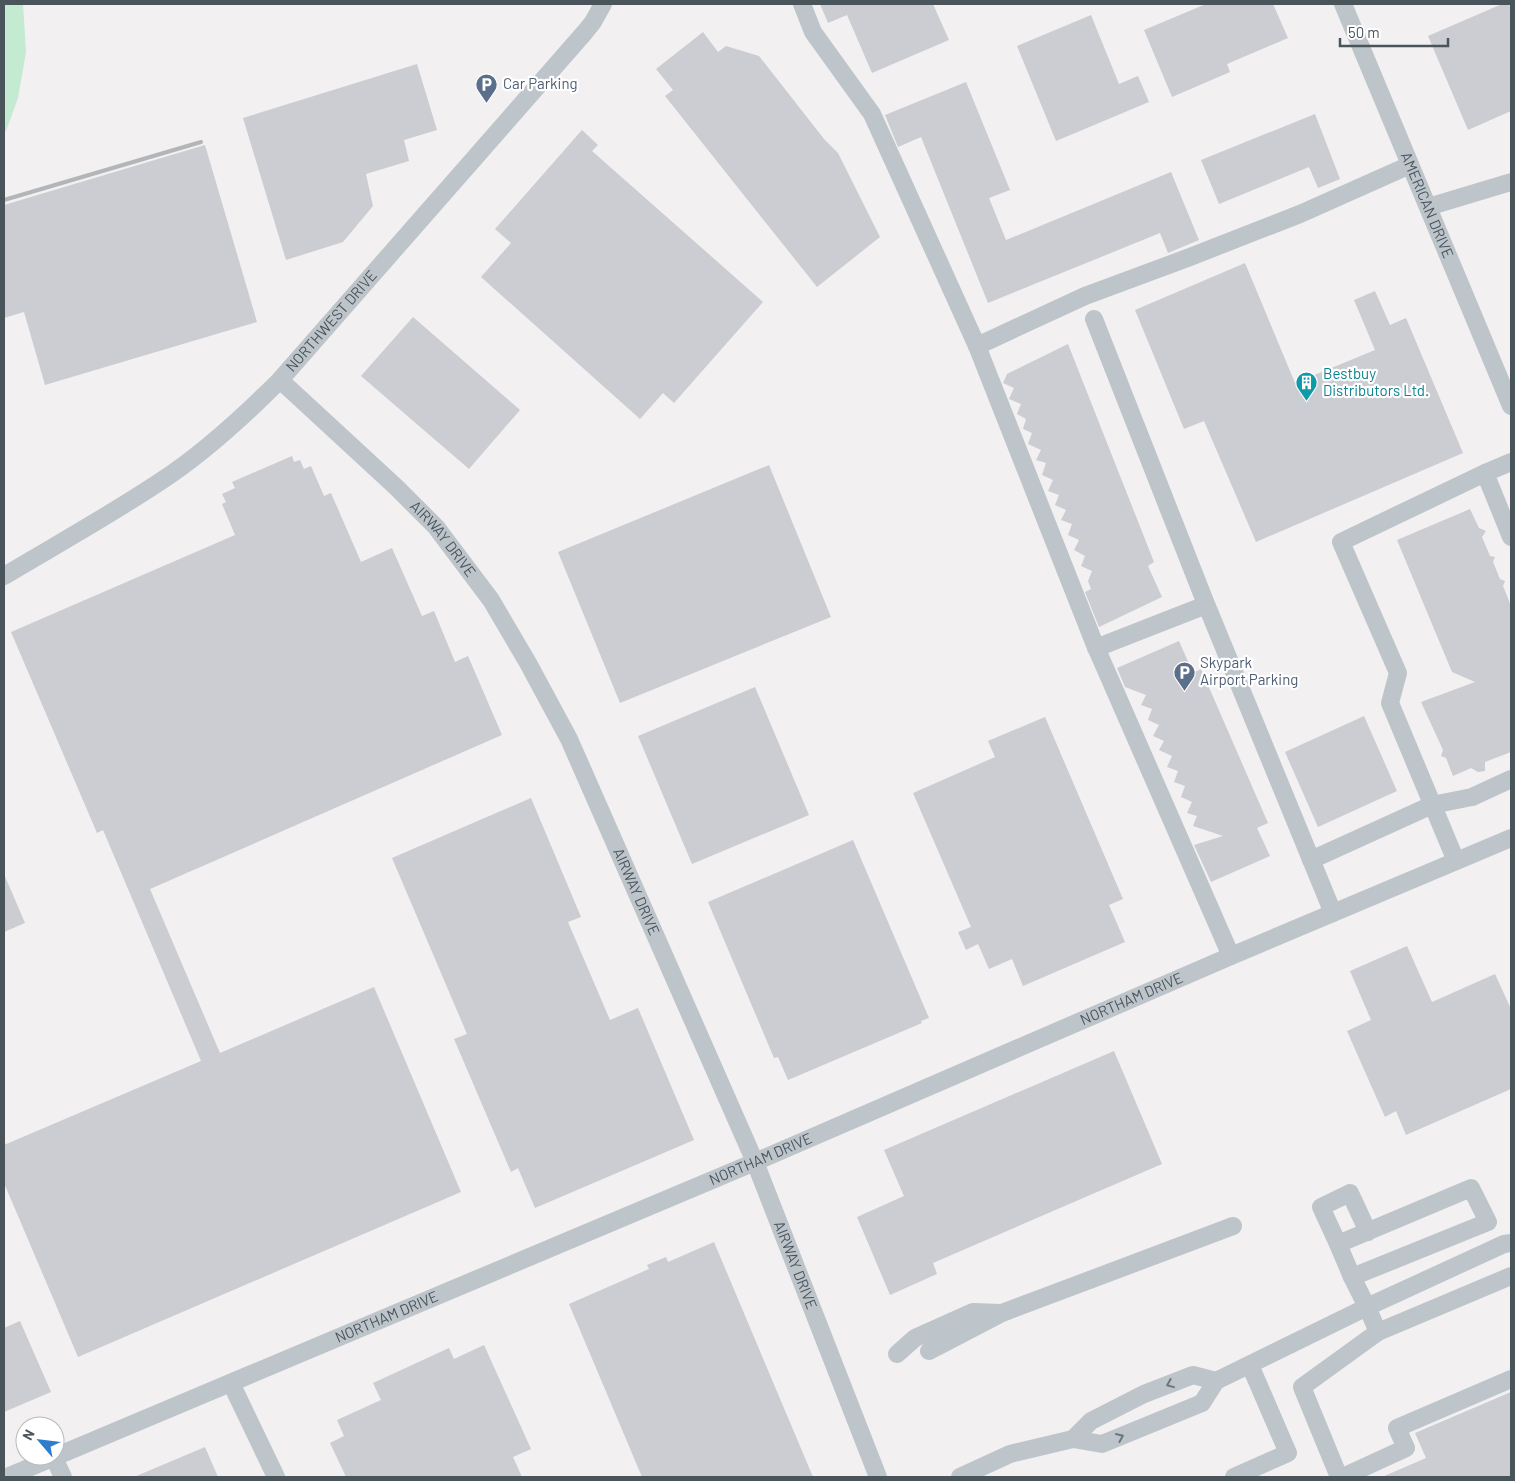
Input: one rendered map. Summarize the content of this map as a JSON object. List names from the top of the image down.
{
  "streets": {
    "street": [
      "AMERICAN DRIVE",
      "NORTHWEST DRIVE",
      "AIRWAY DRIVE",
      "NORTHAM DRIVE"
    ]
  },
  "crossings": [
    ["NORTHWEST DRIVE", "AIRWAY DRIVE"],
    ["AIRWAY DRIVE", "NORTHAM DRIVE"]
  ],
  "places": {
    "parking": ["Car Parking", "Skypark Airport Parking"],
    "building": ["Bestbuy Distributors Ltd."]
  },
  "scale_bar": "50 m",
  "north": "top left"
}
